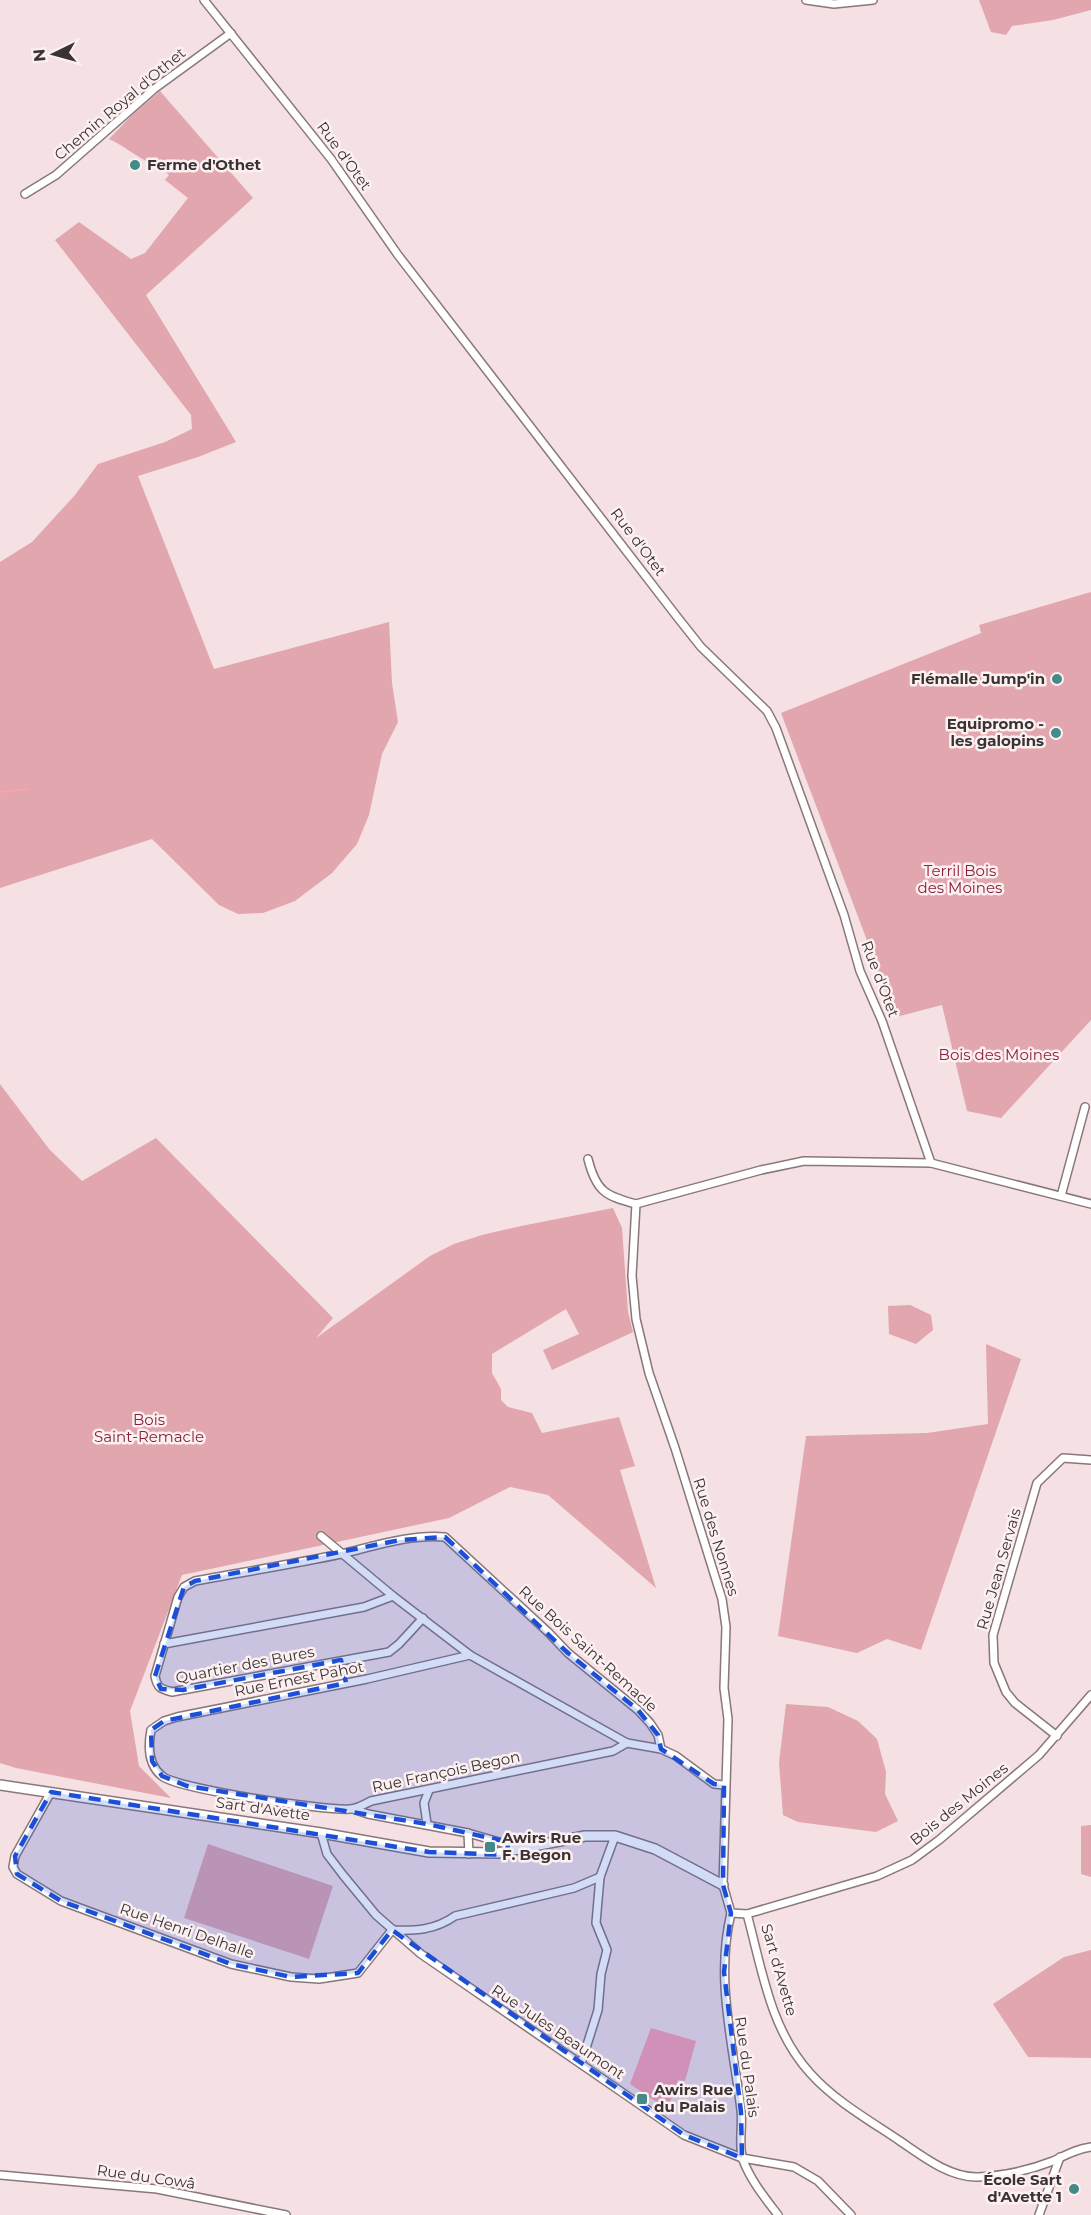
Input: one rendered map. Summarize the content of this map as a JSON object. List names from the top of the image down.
{
  "streets": {
    "street": [
      "Chemin Royal d'Othet",
      "Rue d'Otet",
      "Rue des Nonnes",
      "Rue Jean Servais",
      "Rue Bois Saint-Remacle",
      "Quartier des Bures",
      "Rue Ernest Pahot",
      "Rue François Begon",
      "Bois des Moines",
      "Sart d'Avette",
      "Rue Henri Delhalle",
      "Rue Jules Beaumont",
      "Rue du Palais",
      "Rue du Cowâ"
    ]
  },
  "crossings": [
    ["Chemin Royal d'Othet", "Rue d'Otet"],
    ["Rue des Nonnes", "Sart d'Avette"],
    ["Rue Jean Servais", "Bois des Moines"],
    ["Rue Ernest Pahot", "Rue François Begon"],
    ["Rue François Begon", "Sart d'Avette"],
    ["Bois des Moines", "Sart d'Avette"],
    ["Sart d'Avette", "Rue Henri Delhalle"],
    ["Sart d'Avette", "Rue Jules Beaumont"],
    ["Sart d'Avette", "Rue du Palais"],
    ["Rue Henri Delhalle", "Rue Jules Beaumont"],
    ["Rue Jules Beaumont", "Rue du Palais"]
  ],
  "parks": ["Terril Bois des Moines", "Bois des Moines", "Bois Saint-Remacle"],
  "places": {
    "other": [
      "Ferme d'Othet",
      "Flémalle Jump'in",
      "Equipromo - les galopins",
      "École Sart d'Avette 1"
    ],
    "transit": ["Awirs Rue F. Begon", "Awirs Rue du Palais"]
  },
  "north": "left"
}
